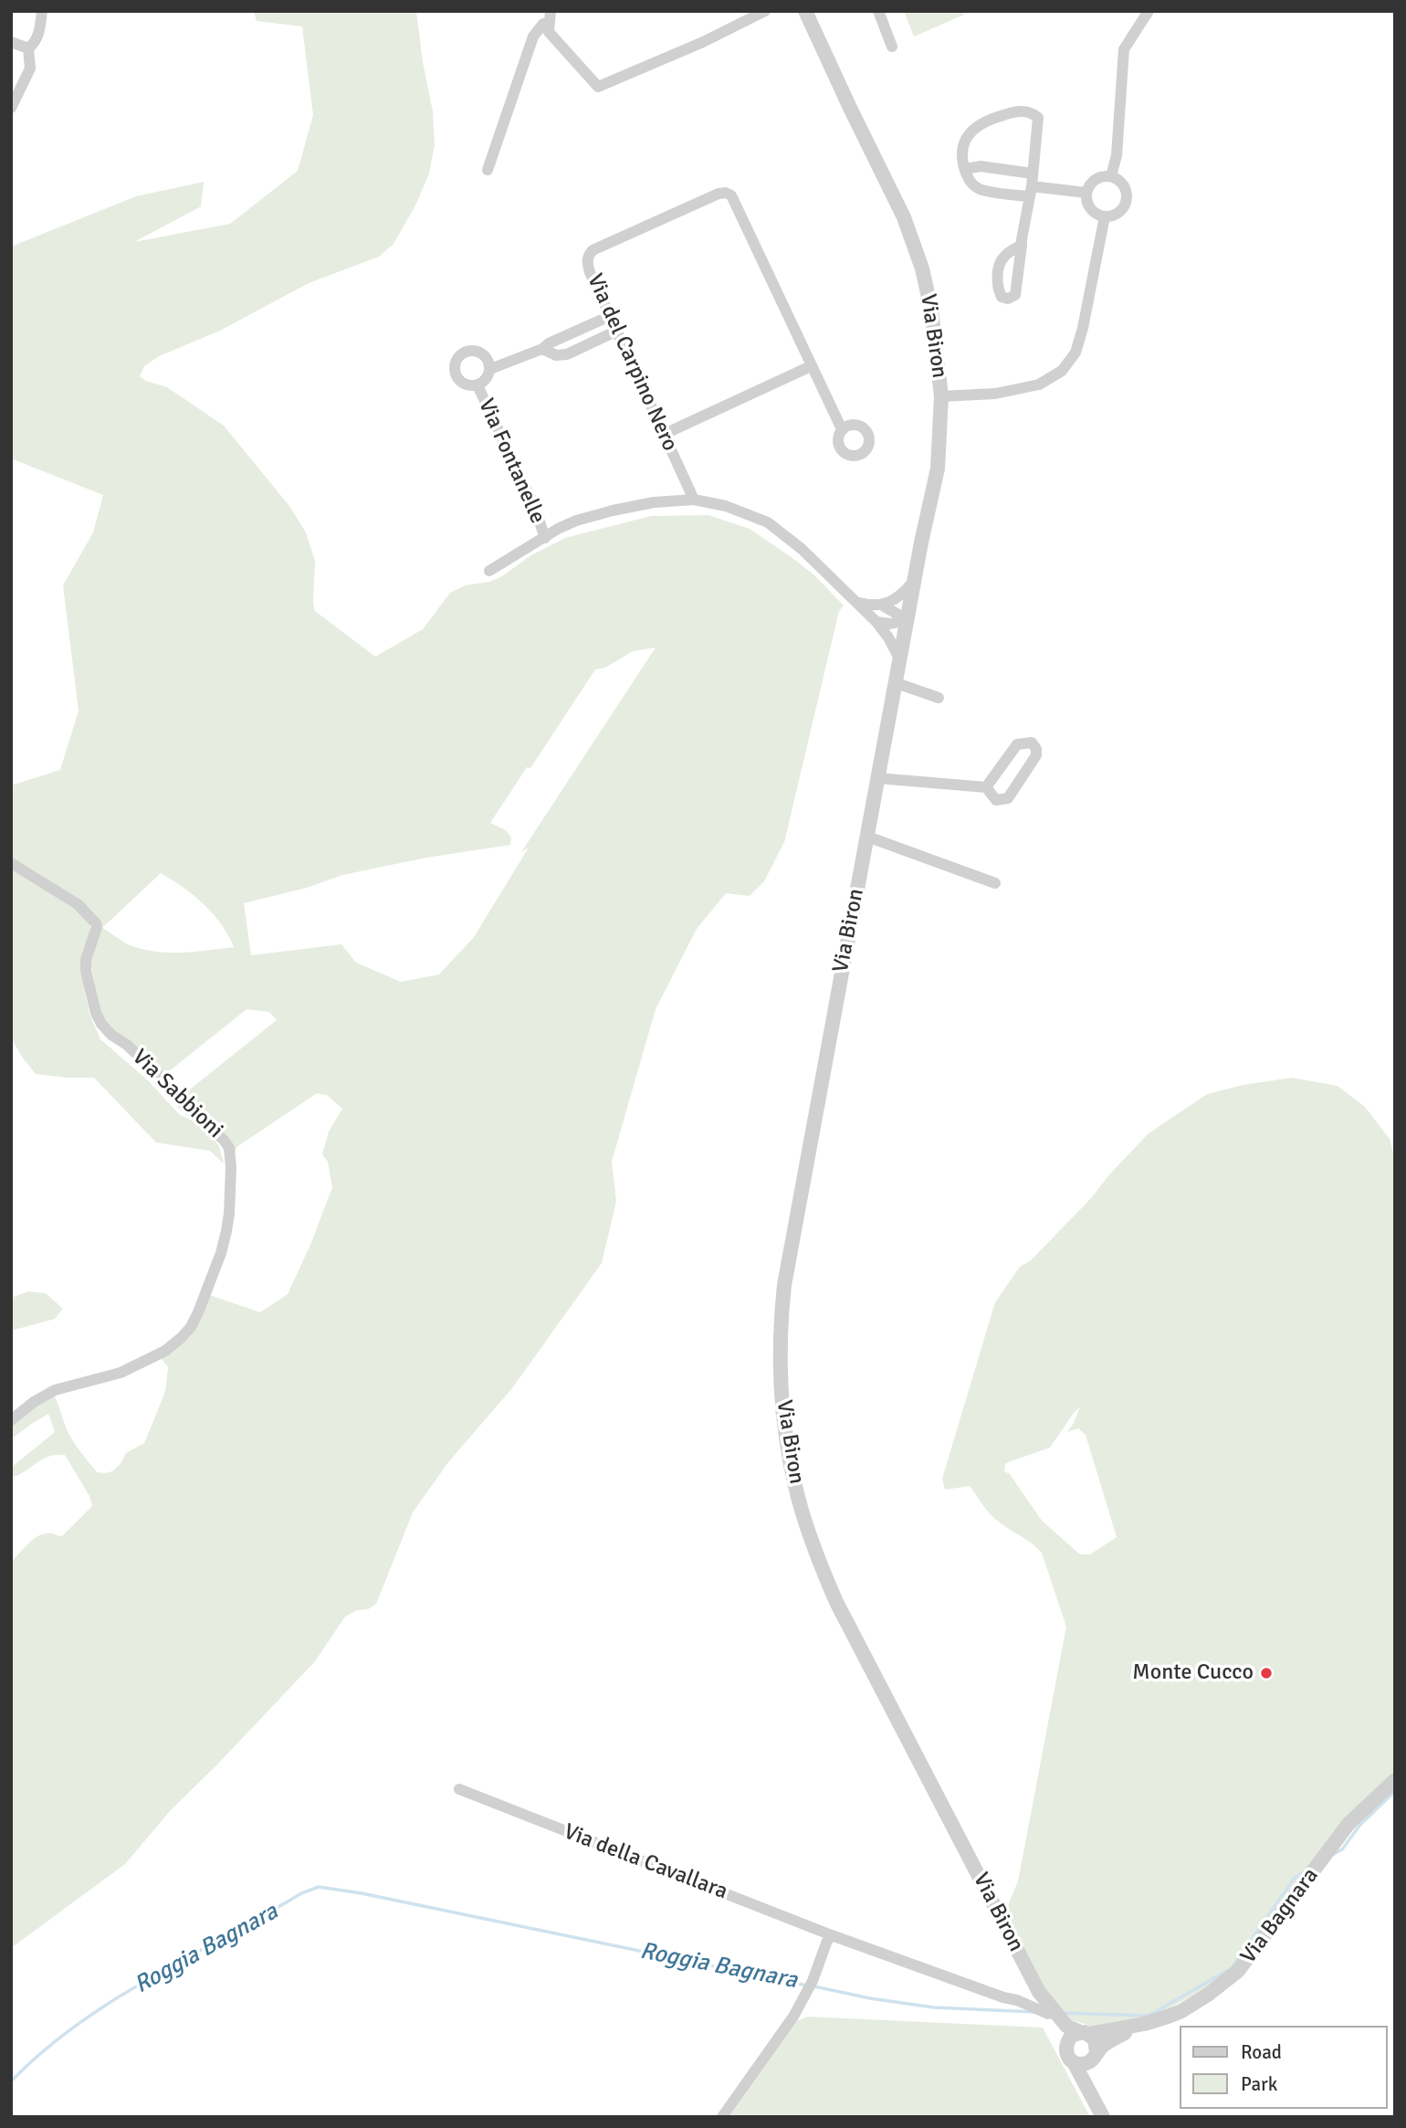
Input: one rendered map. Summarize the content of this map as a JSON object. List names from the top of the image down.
{
  "streets": {
    "street": [
      "Via Biron",
      "Via del Carpino Nero",
      "Via Fontanelle",
      "Via Sabbioni",
      "Via della Cavallara",
      "Via Bagnara"
    ]
  },
  "crossings": [
    ["Via Biron", "Via della Cavallara"],
    ["Via Biron", "Via Bagnara"],
    ["Via del Carpino Nero", "Via Fontanelle"]
  ],
  "water": ["Roggia Bagnara"],
  "places": ["Monte Cucco"],
  "legend": ["Road", "Park"]
}
